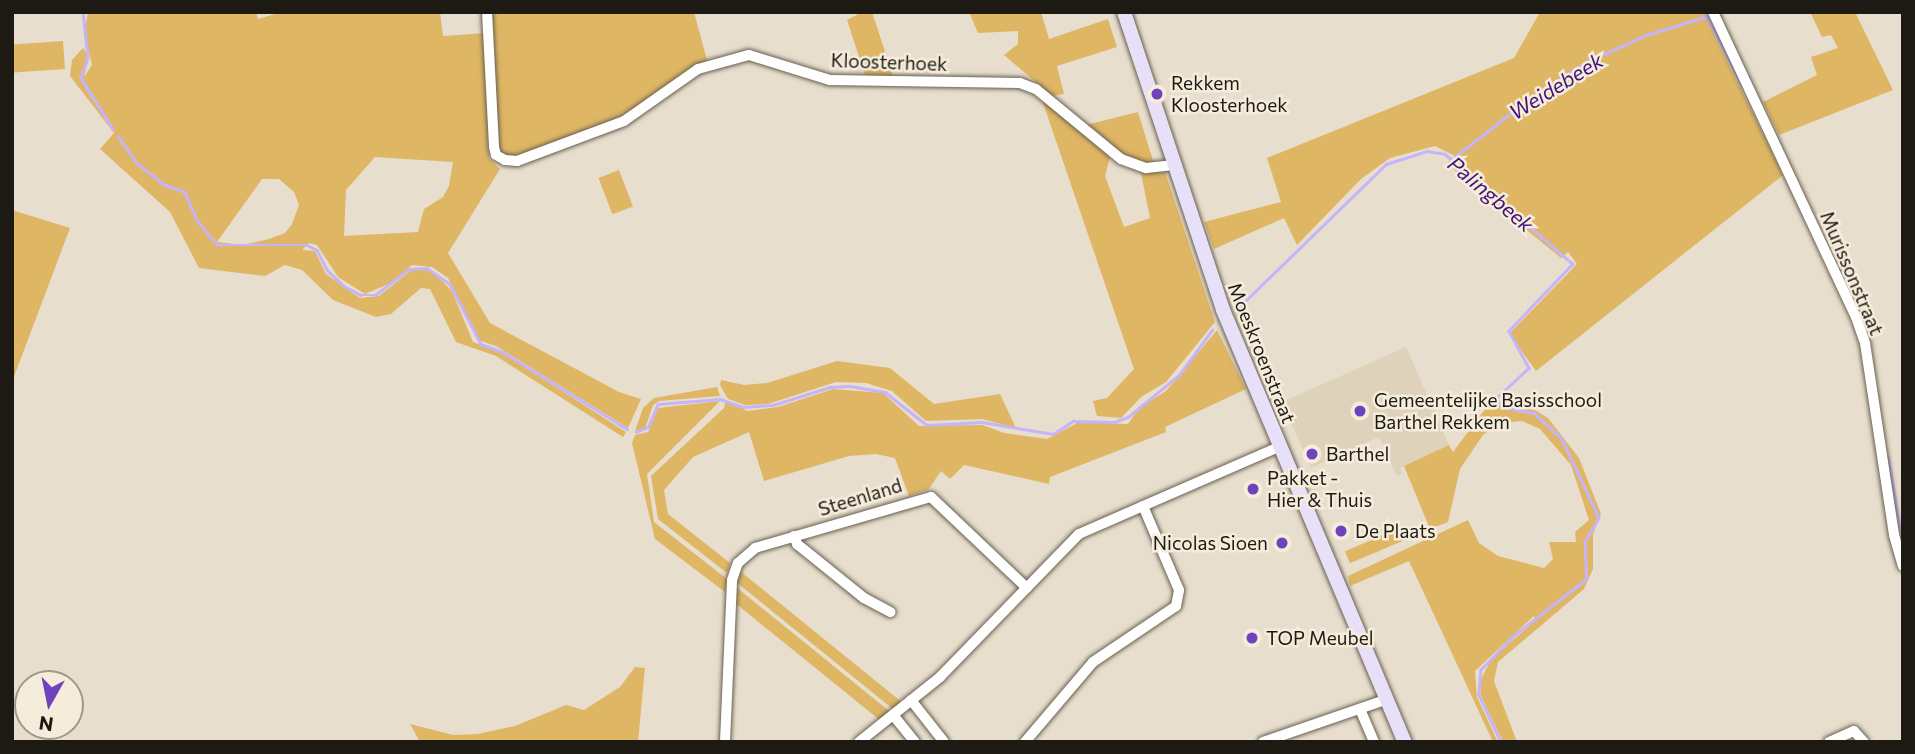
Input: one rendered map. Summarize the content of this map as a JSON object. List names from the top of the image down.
{
  "streets": {
    "main road": ["Moeskroenstraat"],
    "street": ["Kloosterhoek", "Murissonstraat", "Steenland"]
  },
  "crossings": [
    ["Kloosterhoek", "Moeskroenstraat"]
  ],
  "water": ["Weidebeek", "Palingbeek"],
  "places": [
    "Rekkem Kloosterhoek",
    "Gemeentelijke Basisschool Barthel Rekkem",
    "Barthel",
    "Pakket - Hier & Thuis",
    "De Plaats",
    "Nicolas Sioen",
    "TOP Meubel"
  ],
  "north": "bottom"
}
